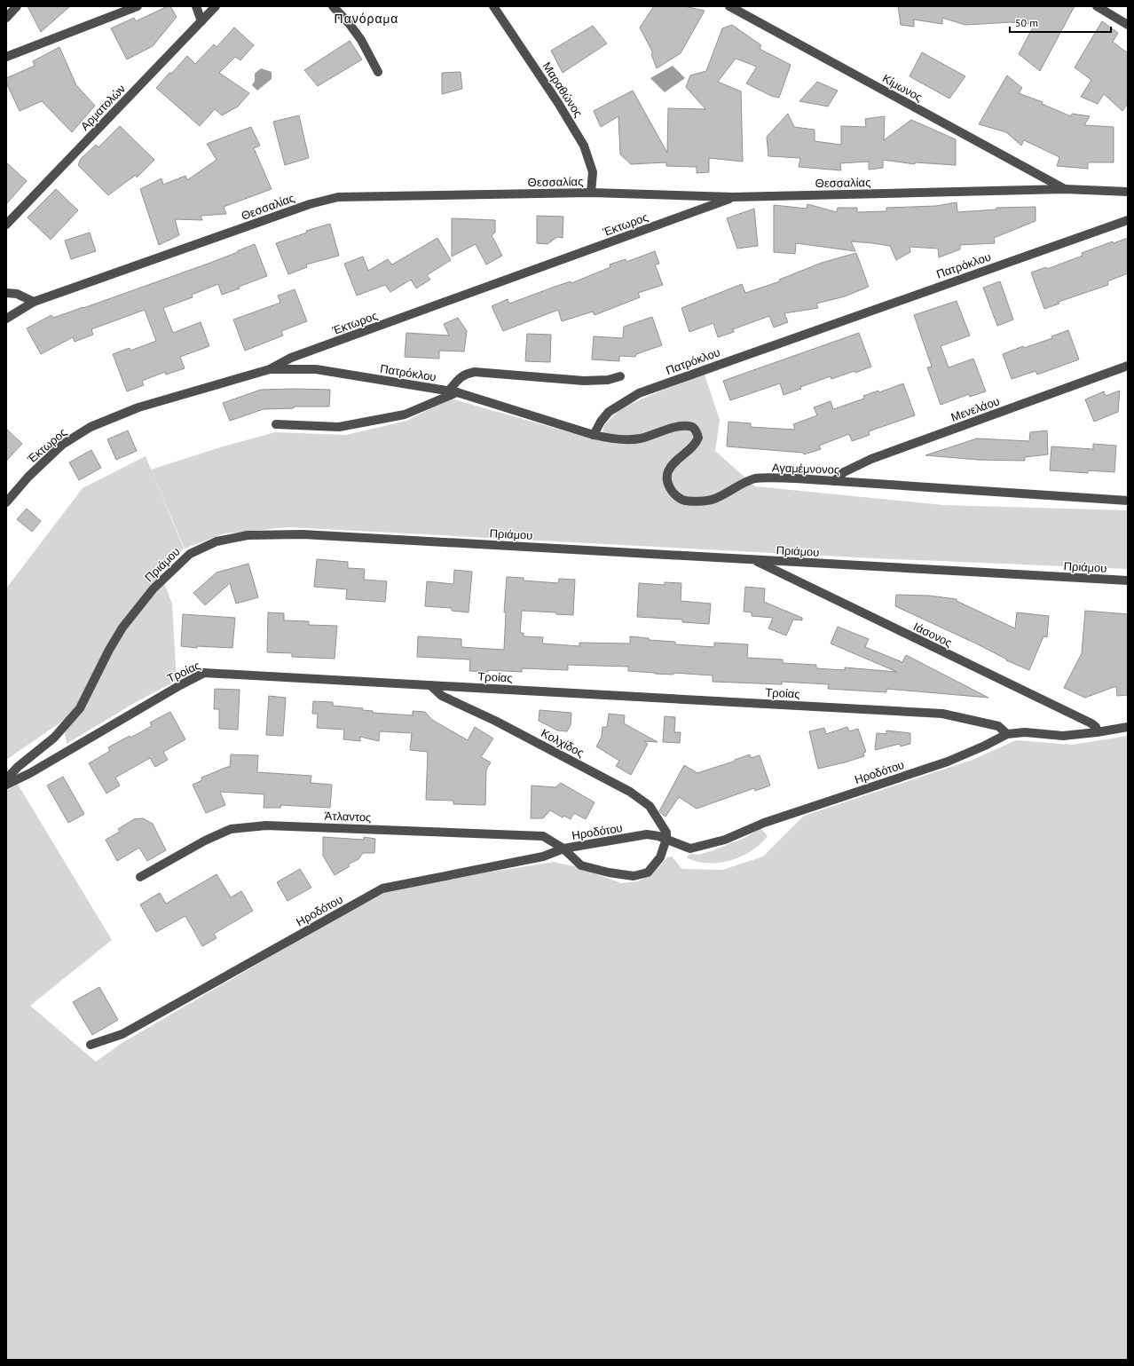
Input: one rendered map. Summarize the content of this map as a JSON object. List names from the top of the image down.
{
  "streets": {
    "street": [
      "Κίμωνος",
      "Μαραθώνος",
      "Αρματολών",
      "Θεσσαλίας",
      "Έκτωρος",
      "Πατρόκλου",
      "Μενελάου",
      "Αγαμέμνονος",
      "Πριάμου",
      "Ιάσονος",
      "Τροίας",
      "Κολχίδος",
      "Ηροδότου",
      "Άτλαντος"
    ]
  },
  "crossings": [
    ["Κίμωνος", "Θεσσαλίας"],
    ["Μαραθώνος", "Θεσσαλίας"],
    ["Θεσσαλίας", "Έκτωρος"],
    ["Έκτωρος", "Πατρόκλου"],
    ["Πατρόκλου", "Αγαμέμνονος"],
    ["Μενελάου", "Αγαμέμνονος"],
    ["Πριάμου", "Ιάσονος"],
    ["Ιάσονος", "Ηροδότου"],
    ["Τροίας", "Κολχίδος"],
    ["Τροίας", "Ηροδότου"],
    ["Κολχίδος", "Ηροδότου"],
    ["Κολχίδος", "Άτλαντος"],
    ["Ηροδότου", "Άτλαντος"]
  ],
  "districts": ["Πανόραμα"],
  "scale_bar": "50 m"
}
